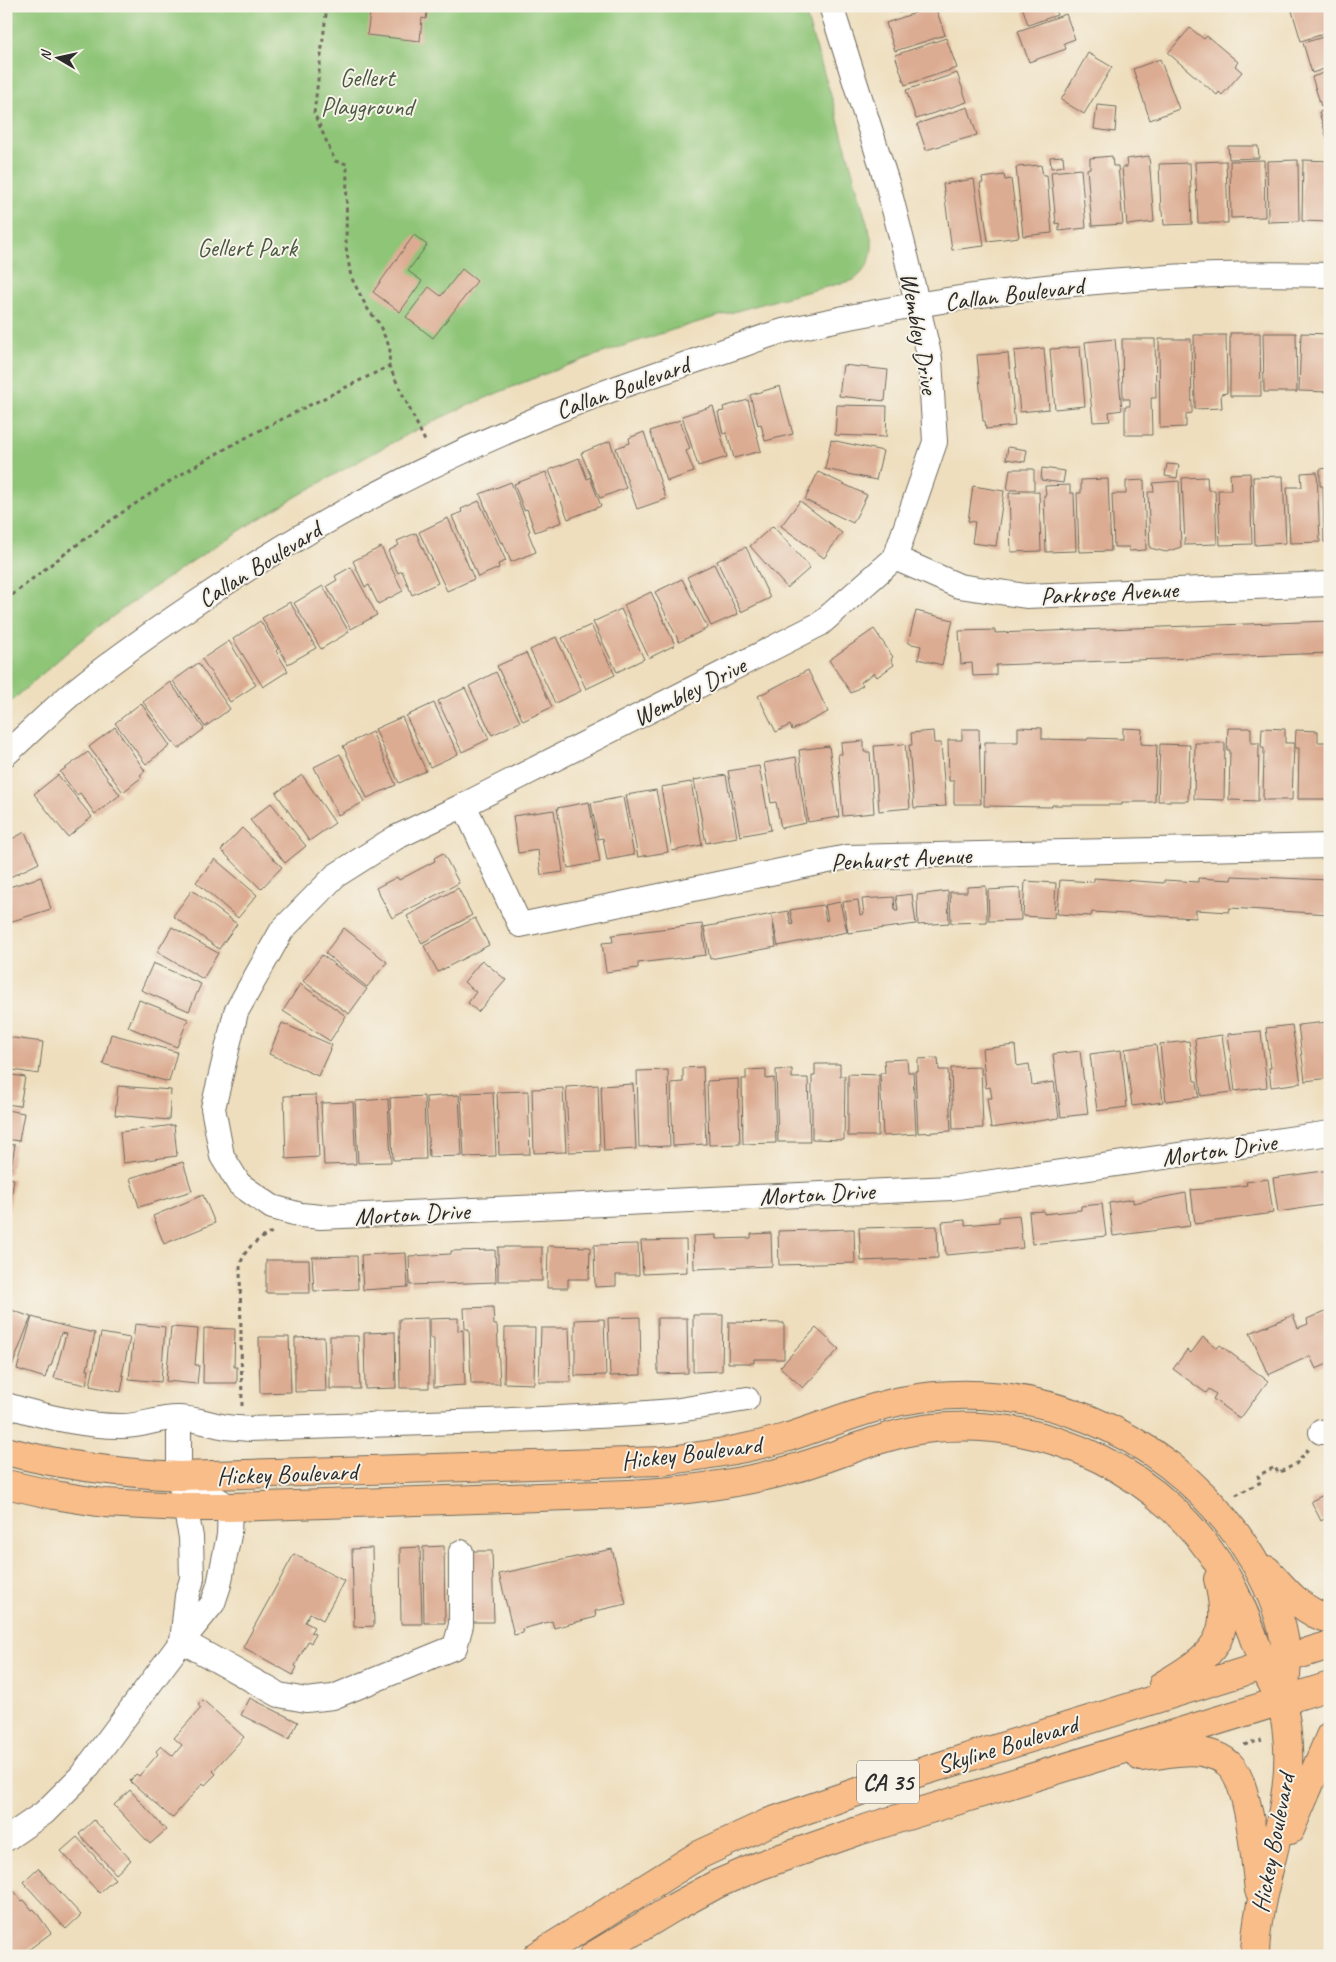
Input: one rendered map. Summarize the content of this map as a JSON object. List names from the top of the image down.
{
  "streets": {
    "main road": ["Hickey Boulevard", "Skyline Boulevard", "CA 35"],
    "street": [
      "Callan Boulevard",
      "Wembley Drive",
      "Parkrose Avenue",
      "Penhurst Avenue",
      "Morton Drive"
    ]
  },
  "crossings": [
    ["Callan Boulevard", "Wembley Drive"],
    ["Wembley Drive", "Parkrose Avenue"],
    ["Wembley Drive", "Penhurst Avenue"],
    ["Wembley Drive", "Morton Drive"],
    ["Hickey Boulevard", "Skyline Boulevard"]
  ],
  "parks": ["Gellert Playground", "Gellert Park"],
  "north": "left"
}
